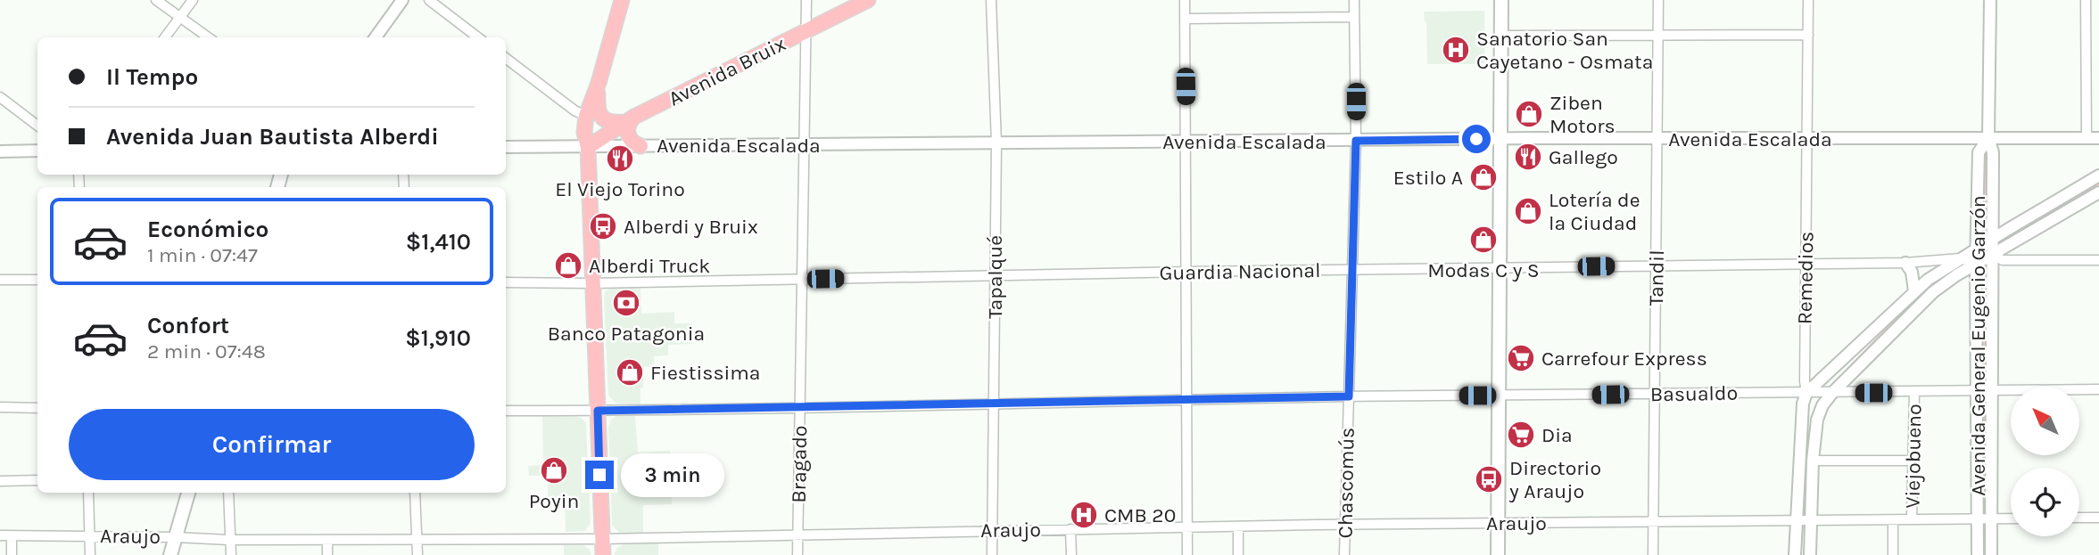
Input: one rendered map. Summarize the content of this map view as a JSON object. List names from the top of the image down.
{
  "streets": {
    "main road": ["Avenida Bruix"],
    "street": [
      "Avenida Escalada",
      "Guardia Nacional",
      "Tapalqué",
      "Tandil",
      "Remedios",
      "Avenida General Eugenio Garzón",
      "Basualdo",
      "Viejobueno",
      "Bragado",
      "Chascomús",
      "Araujo"
    ]
  },
  "crossings": [
    ["Avenida Bruix", "Avenida Escalada"],
    ["Avenida Bruix", "Bragado"],
    ["Avenida Escalada", "Tapalqué"],
    ["Avenida Escalada", "Tandil"],
    ["Avenida Escalada", "Remedios"],
    ["Avenida Escalada", "Avenida General Eugenio Garzón"],
    ["Avenida Escalada", "Bragado"],
    ["Avenida Escalada", "Chascomús"],
    ["Guardia Nacional", "Tapalqué"],
    ["Guardia Nacional", "Tandil"],
    ["Guardia Nacional", "Remedios"],
    ["Guardia Nacional", "Avenida General Eugenio Garzón"],
    ["Guardia Nacional", "Bragado"],
    ["Guardia Nacional", "Chascomús"],
    ["Tapalqué", "Basualdo"],
    ["Tapalqué", "Araujo"],
    ["Tandil", "Basualdo"],
    ["Tandil", "Araujo"],
    ["Remedios", "Basualdo"],
    ["Remedios", "Araujo"],
    ["Avenida General Eugenio Garzón", "Basualdo"],
    ["Avenida General Eugenio Garzón", "Araujo"],
    ["Basualdo", "Viejobueno"],
    ["Basualdo", "Bragado"],
    ["Basualdo", "Chascomús"],
    ["Viejobueno", "Araujo"],
    ["Bragado", "Araujo"],
    ["Chascomús", "Araujo"]
  ],
  "places": {
    "hospital": ["Sanatorio San Cayetano - Osmata", "CMB 20"],
    "shop": [
      "Ziben Motors",
      "Estilo A",
      "Lotería de la Ciudad",
      "Modas C y S",
      "Alberdi Truck",
      "Fiestissima",
      "Poyin"
    ],
    "restaurant": ["Gallego", "El Viejo Torino"],
    "bus stop": ["Alberdi y Bruix", "Directorio y Araujo"],
    "bank": ["Banco Patagonia"],
    "supermarket": ["Carrefour Express", "Dia"]
  },
  "north": "top left",
  "page": {
    "banner": ["Il Tempo", "Avenida Juan Bautista Alberdi"],
    "list": [
      {
        "name": "Económico",
        "note": "1 min · 07:47",
        "value": "$1,410"
      },
      {
        "name": "Confort",
        "note": "2 min · 07:48",
        "value": "$1,910"
      }
    ],
    "buttons": "Confirmar",
    "bubble": "3 min"
  }
}
